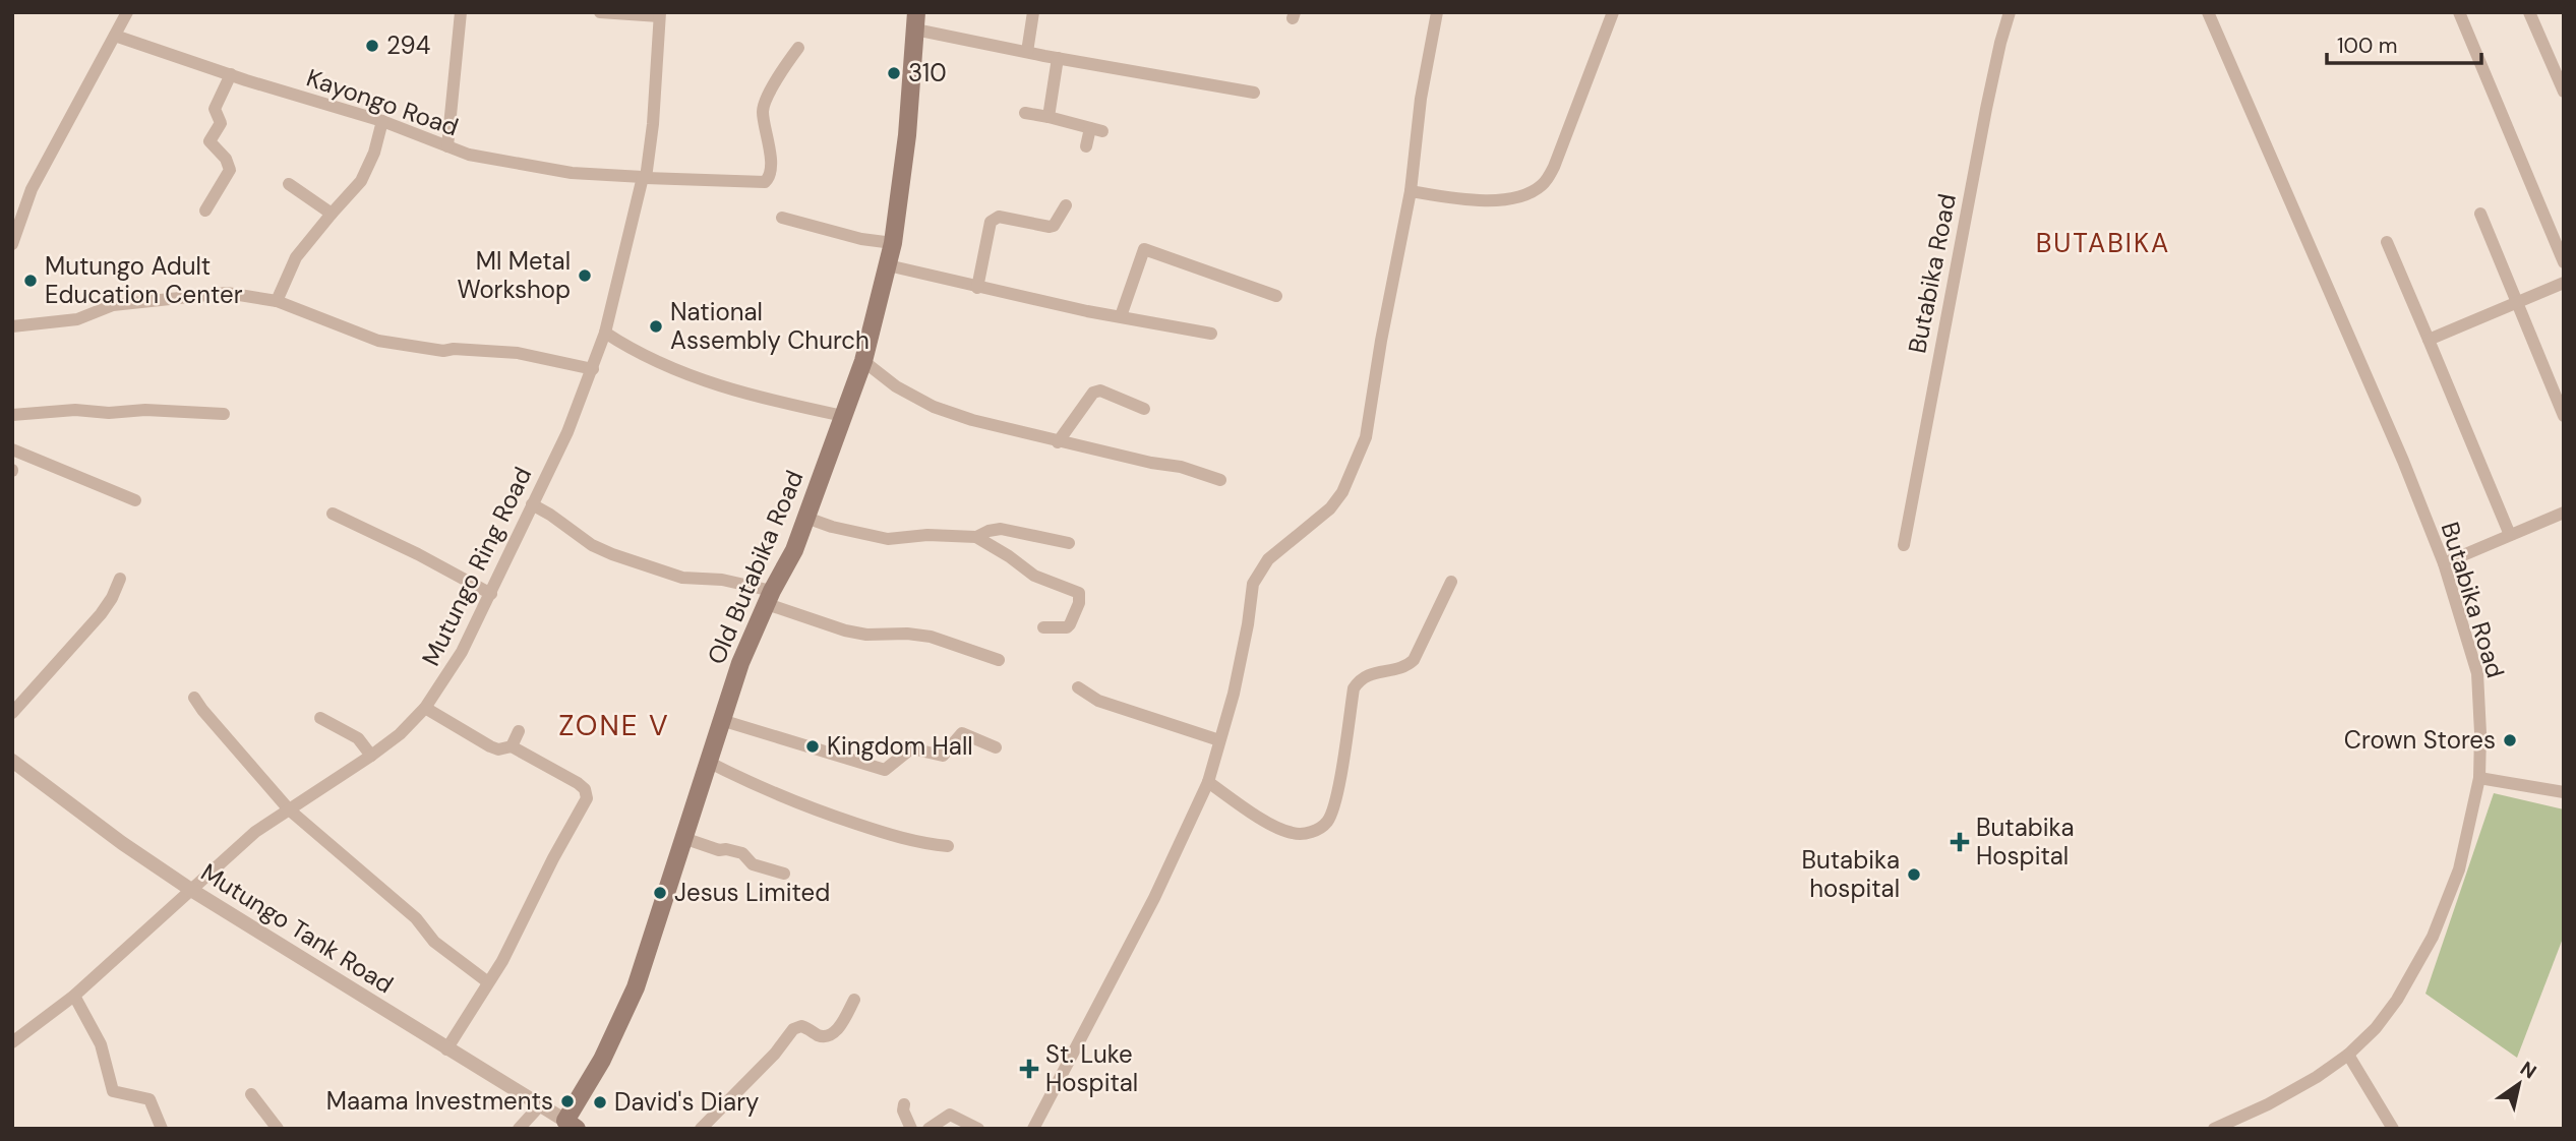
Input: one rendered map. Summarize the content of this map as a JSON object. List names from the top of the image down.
{
  "streets": {
    "main road": ["Old Butabika Road"],
    "street": [
      "Kayongo Road",
      "Butabika Road",
      "Mutungo Ring Road",
      "Mutungo Tank Road"
    ]
  },
  "crossings": [
    ["Kayongo Road", "Mutungo Ring Road"],
    ["Mutungo Ring Road", "Mutungo Tank Road"],
    ["Old Butabika Road", "Mutungo Tank Road"]
  ],
  "districts": ["BUTABIKA", "ZONE V"],
  "places": {
    "other": [
      "294",
      "310",
      "Ml Metal Workshop",
      "Mutungo Adult Education Center",
      "National Assembly Church",
      "Crown Stores",
      "Kingdom Hall",
      "Butabika hospital",
      "Jesus Limited",
      "Maama Investments",
      "David's Diary"
    ],
    "health": ["Butabika Hospital", "St. Luke Hospital"]
  },
  "scale_bar": "100 m",
  "north": "top right"
}
